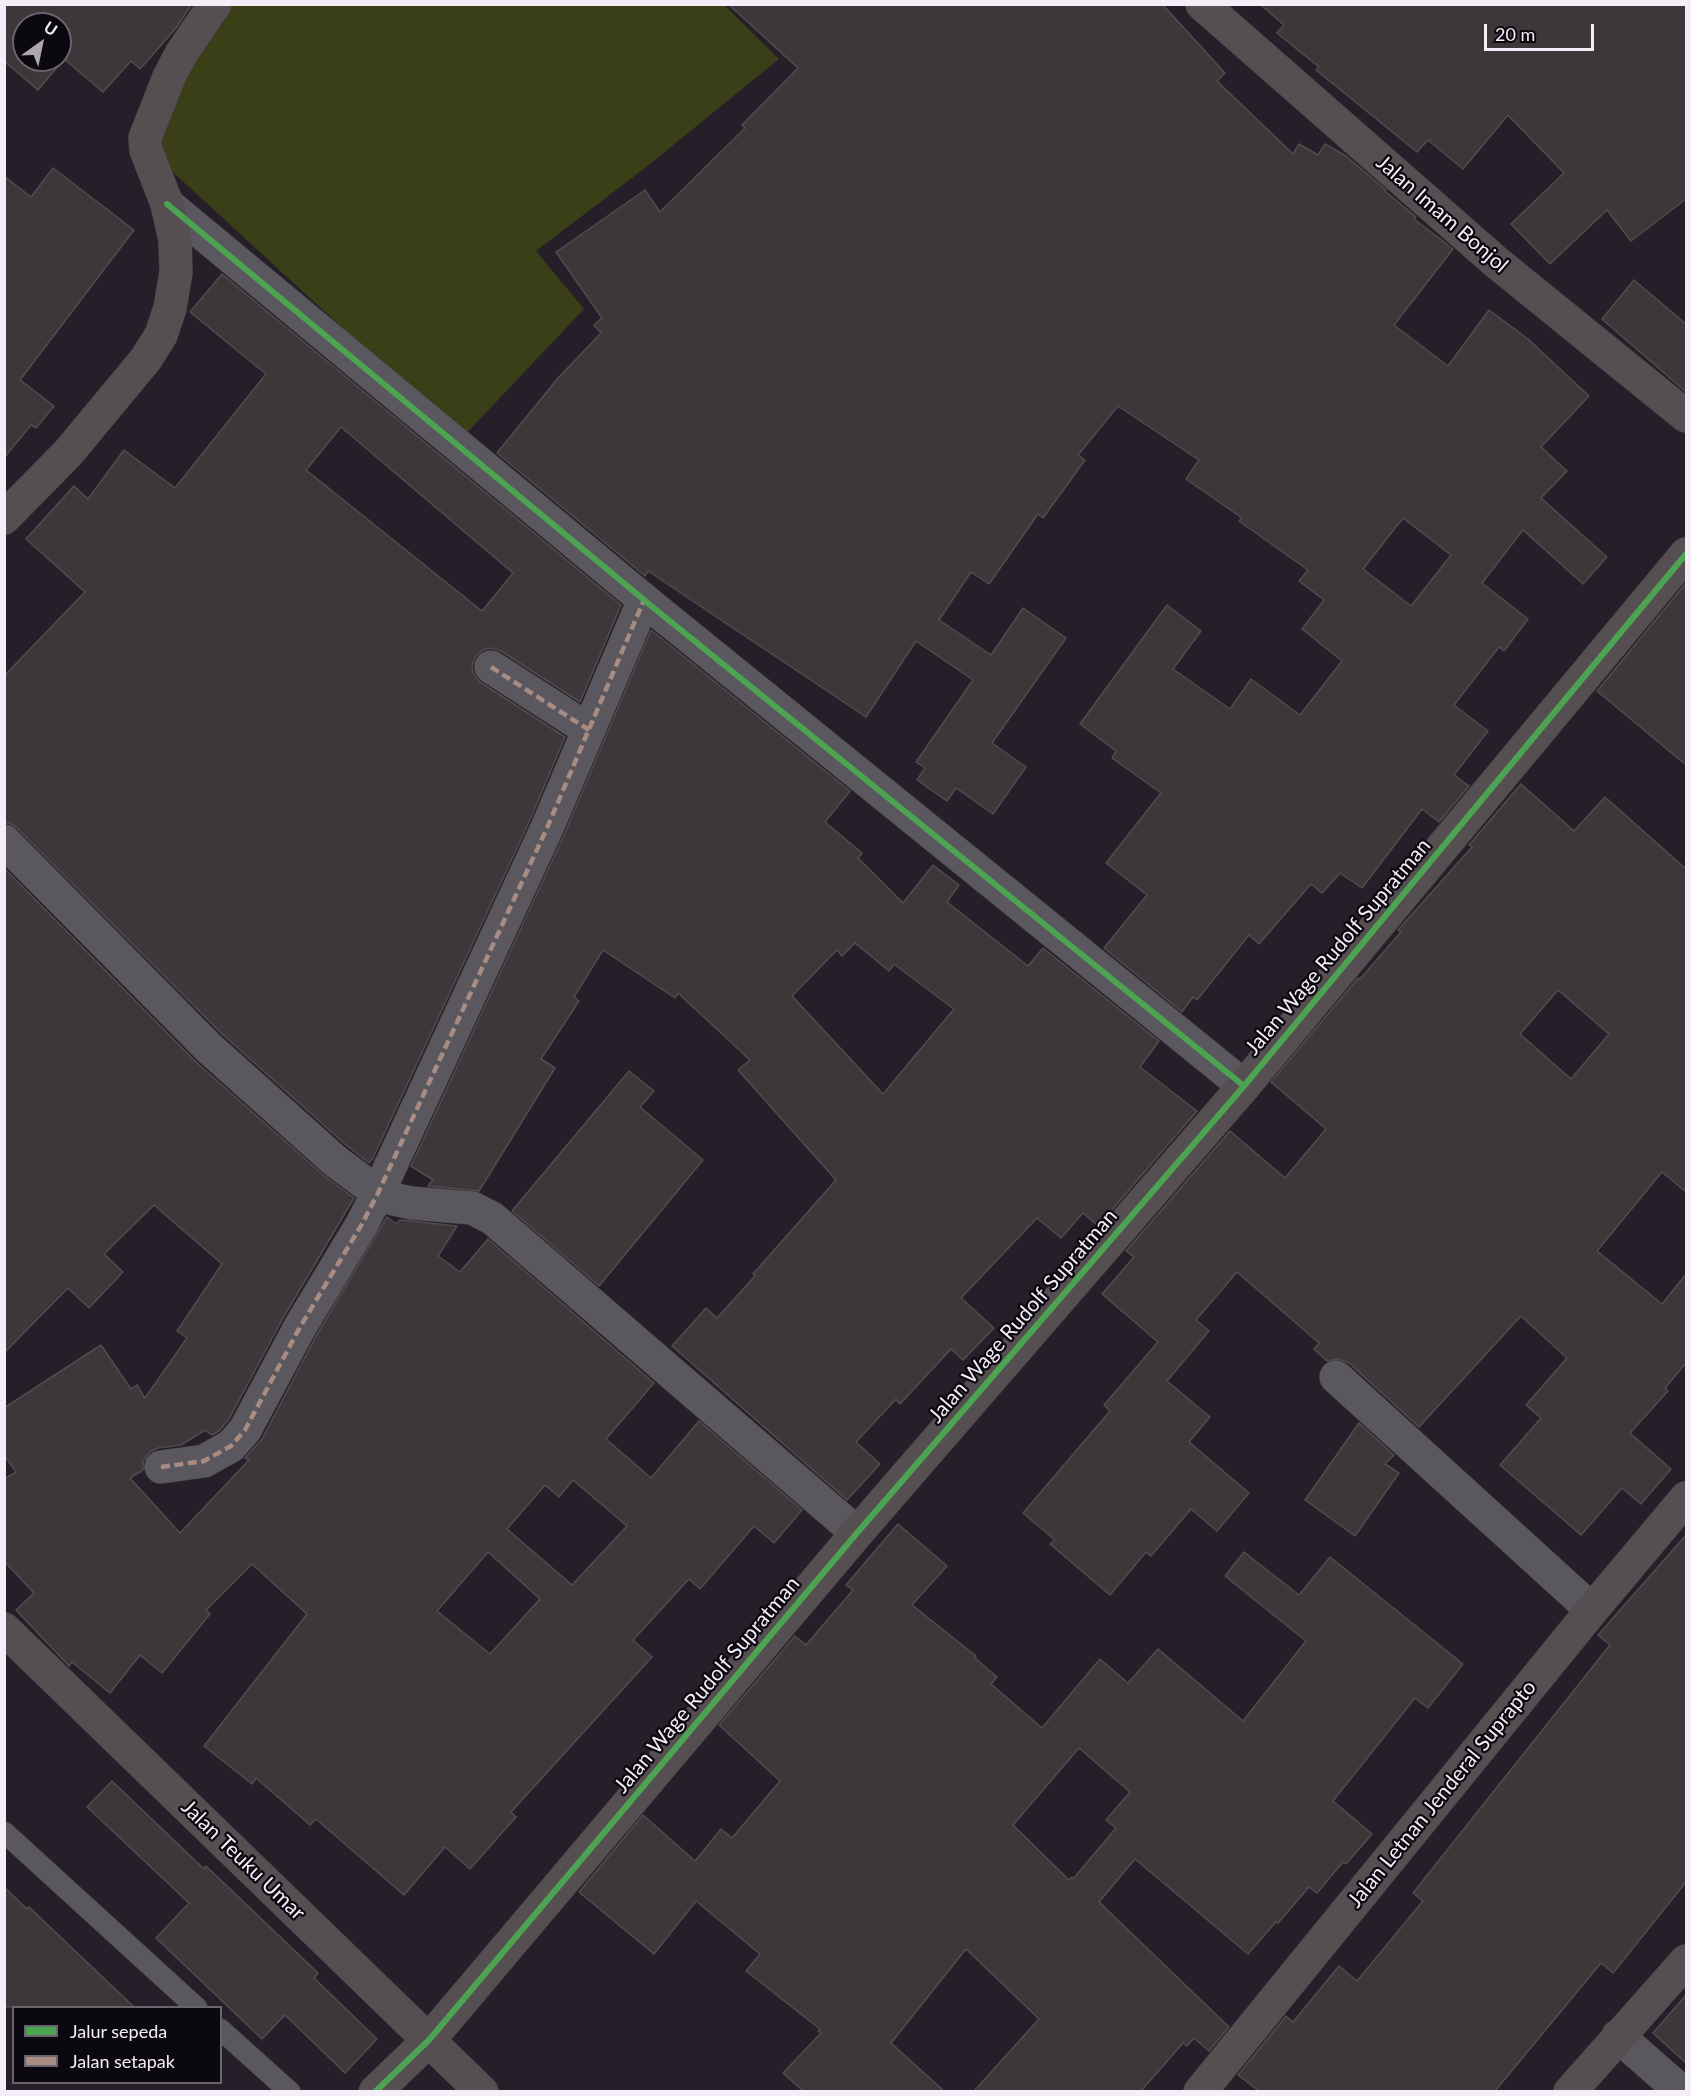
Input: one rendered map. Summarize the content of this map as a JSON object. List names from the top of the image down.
{
  "streets": {
    "street": [
      "Jalan Imam Bonjol",
      "Jalan Wage Rudolf Supratman",
      "Jalan Letnan Jenderal Suprapto",
      "Jalan Teuku Umar"
    ]
  },
  "crossings": [
    ["Jalan Wage Rudolf Supratman", "Jalan Teuku Umar"]
  ],
  "legend": ["Jalur sepeda", "Jalan setapak"],
  "scale_bar": "20 m",
  "north": "top right"
}
